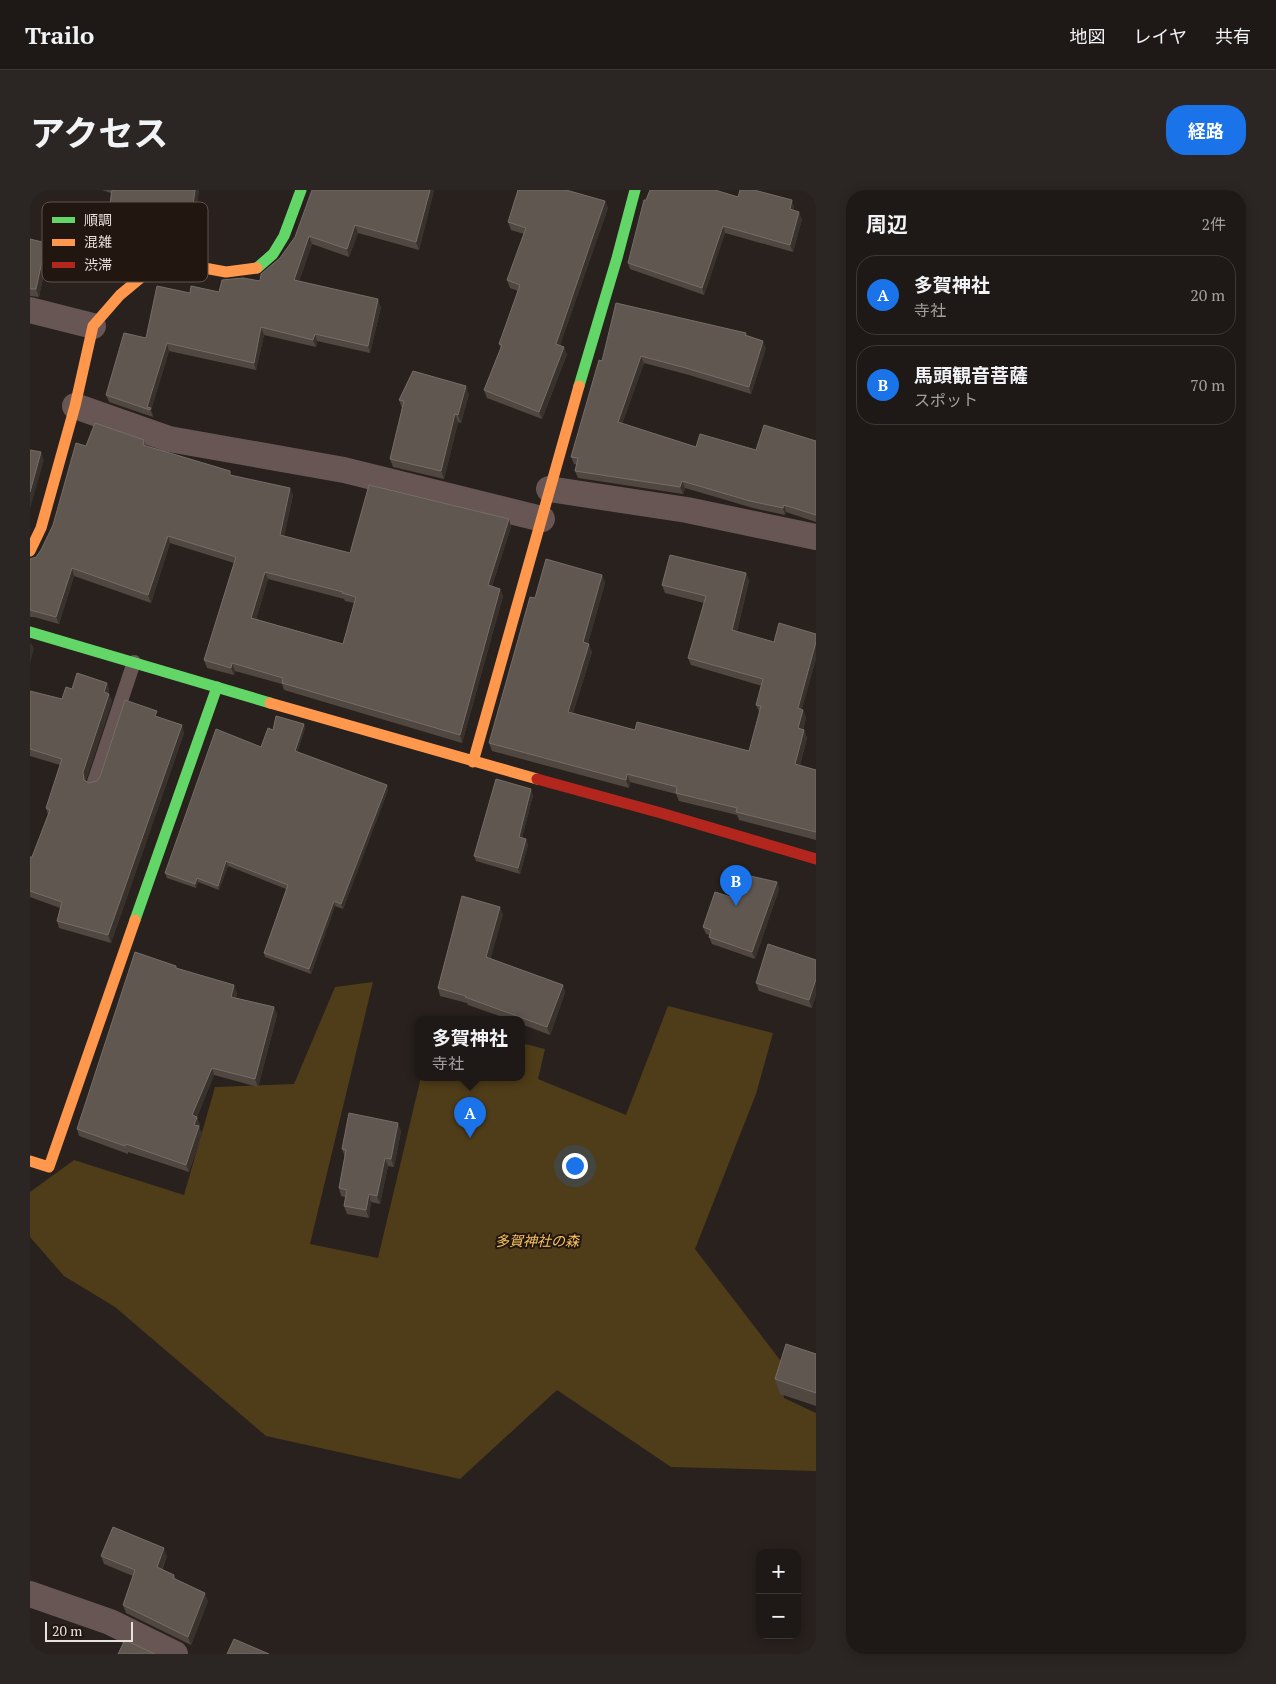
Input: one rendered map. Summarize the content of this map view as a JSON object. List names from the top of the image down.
{
  "parks": ["多賀神社の森"],
  "legend": ["順調", "混雑", "渋滞"],
  "scale_bar": "20 m",
  "page": {
    "header": "Trailo",
    "nav": ["地図", "レイヤ", "共有"],
    "title": "アクセス",
    "buttons": "経路",
    "heading": ["周辺", "2件"],
    "list": [
      {
        "mark": "A",
        "name": "多賀神社",
        "note": "寺社",
        "value": "20 m"
      },
      {
        "mark": "B",
        "name": "馬頭観音菩薩",
        "note": "スポット",
        "value": "70 m"
      }
    ],
    "pins": ["B", "A"],
    "popup": ["多賀神社", "寺社"],
    "map_buttons": ["+", "−"],
    "scale": "20 m"
  }
}
